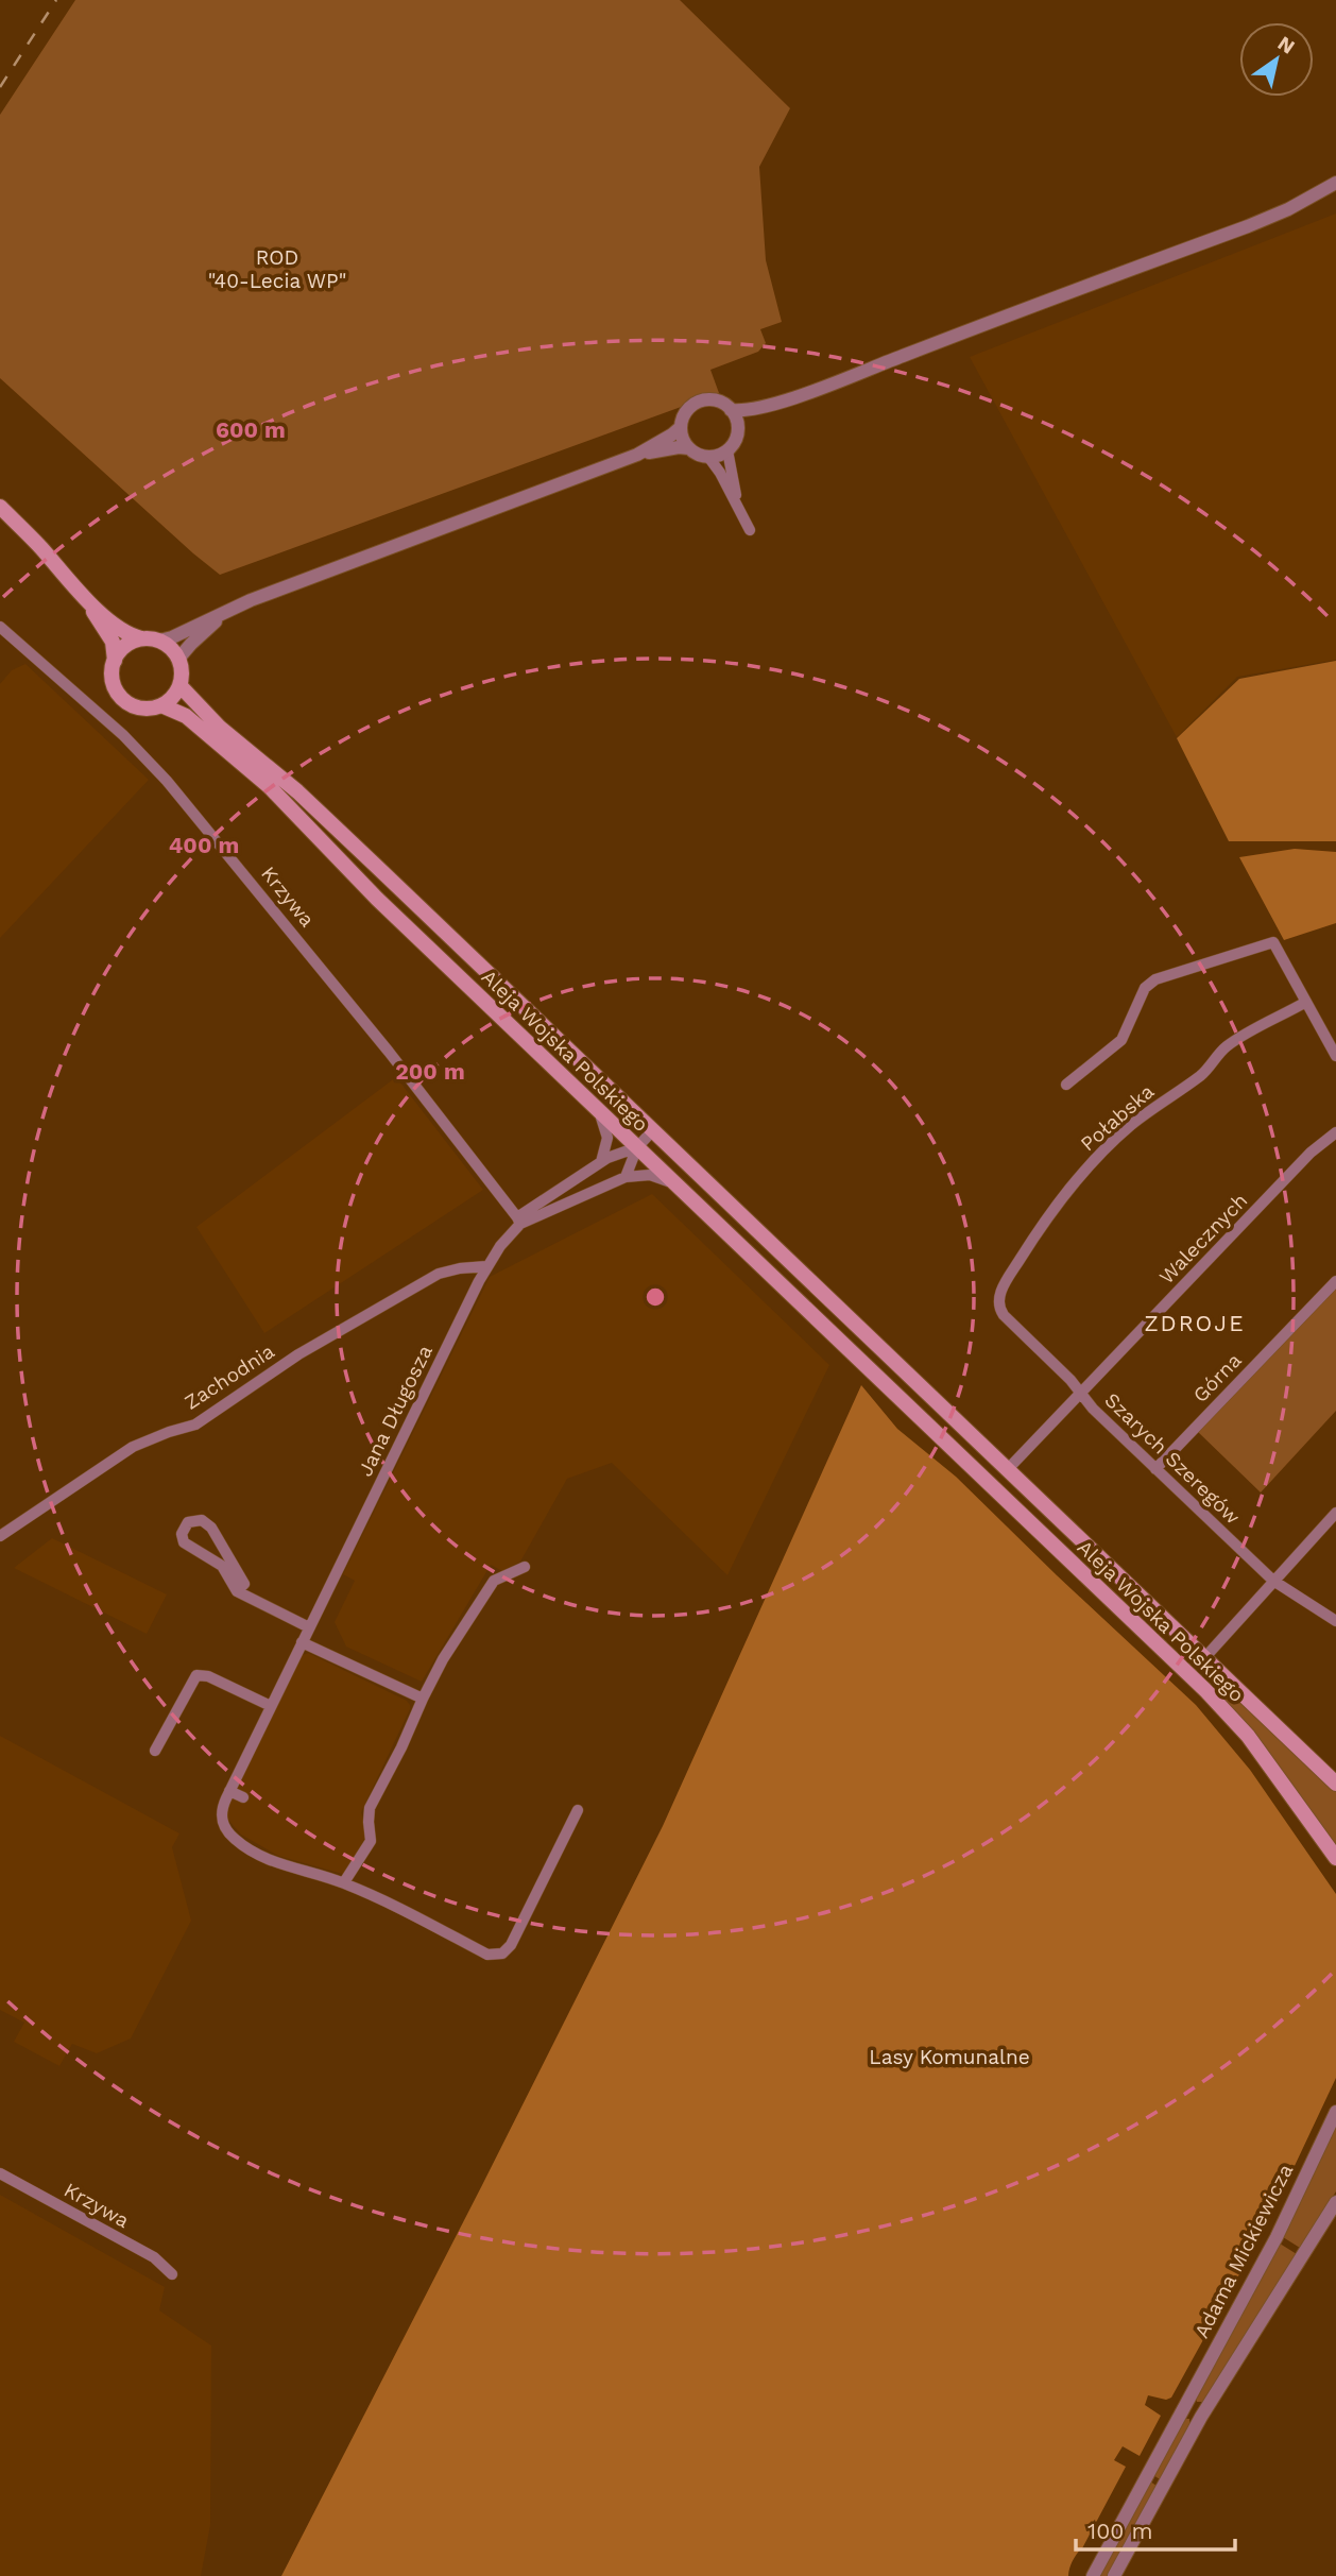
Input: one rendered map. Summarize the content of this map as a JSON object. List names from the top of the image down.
{
  "streets": {
    "main road": ["Aleja Wojska Polskiego"],
    "street": [
      "Krzywa",
      "Połabska",
      "Walecznych",
      "Zachodnia",
      "Górna",
      "Jana Długosza",
      "Szarych Szeregów",
      "Adama Mickiewicza"
    ]
  },
  "crossings": [
    ["Krzywa", "Jana Długosza"],
    ["Aleja Wojska Polskiego", "Walecznych"],
    ["Połabska", "Szarych Szeregów"],
    ["Walecznych", "Szarych Szeregów"],
    ["Zachodnia", "Jana Długosza"],
    ["Górna", "Szarych Szeregów"]
  ],
  "districts": ["ZDROJE"],
  "parks": ["ROD \"40-Lecia WP\"", "Lasy Komunalne"],
  "scale_bar": "100 m",
  "north": "top right",
  "rings": ["600 m", "400 m", "200 m"]
}
